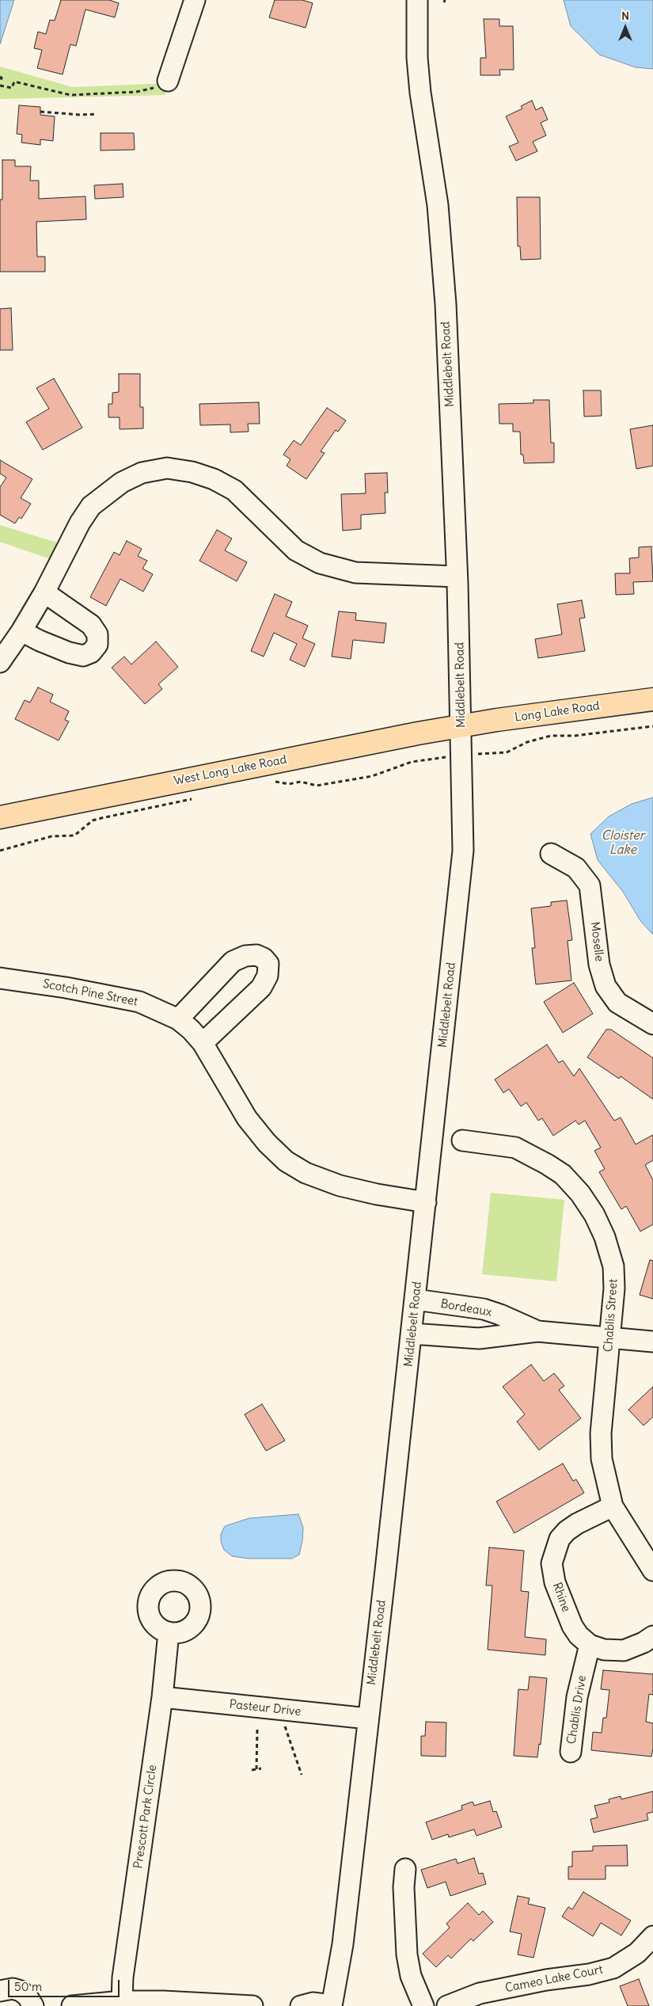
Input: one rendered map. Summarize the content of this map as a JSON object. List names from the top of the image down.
{
  "streets": {
    "main road": ["Long Lake Road", "West Long Lake Road"],
    "street": [
      "Middlebelt Road",
      "Moselle",
      "Scotch Pine Street",
      "Bordeaux",
      "Chablis Street",
      "Rhine",
      "Pasteur Drive",
      "Chablis Drive",
      "Prescott Park Circle",
      "Cameo Lake Court"
    ]
  },
  "crossings": [
    ["Middlebelt Road", "Long Lake Road"],
    ["Middlebelt Road", "West Long Lake Road"],
    ["Middlebelt Road", "Scotch Pine Street"],
    ["Middlebelt Road", "Bordeaux"],
    ["Middlebelt Road", "Pasteur Drive"],
    ["Long Lake Road", "West Long Lake Road"],
    ["Bordeaux", "Chablis Street"],
    ["Chablis Street", "Rhine"],
    ["Rhine", "Chablis Drive"],
    ["Pasteur Drive", "Prescott Park Circle"]
  ],
  "water": ["Cloister Lake"],
  "scale_bar": "50 m",
  "north": "top"
}
